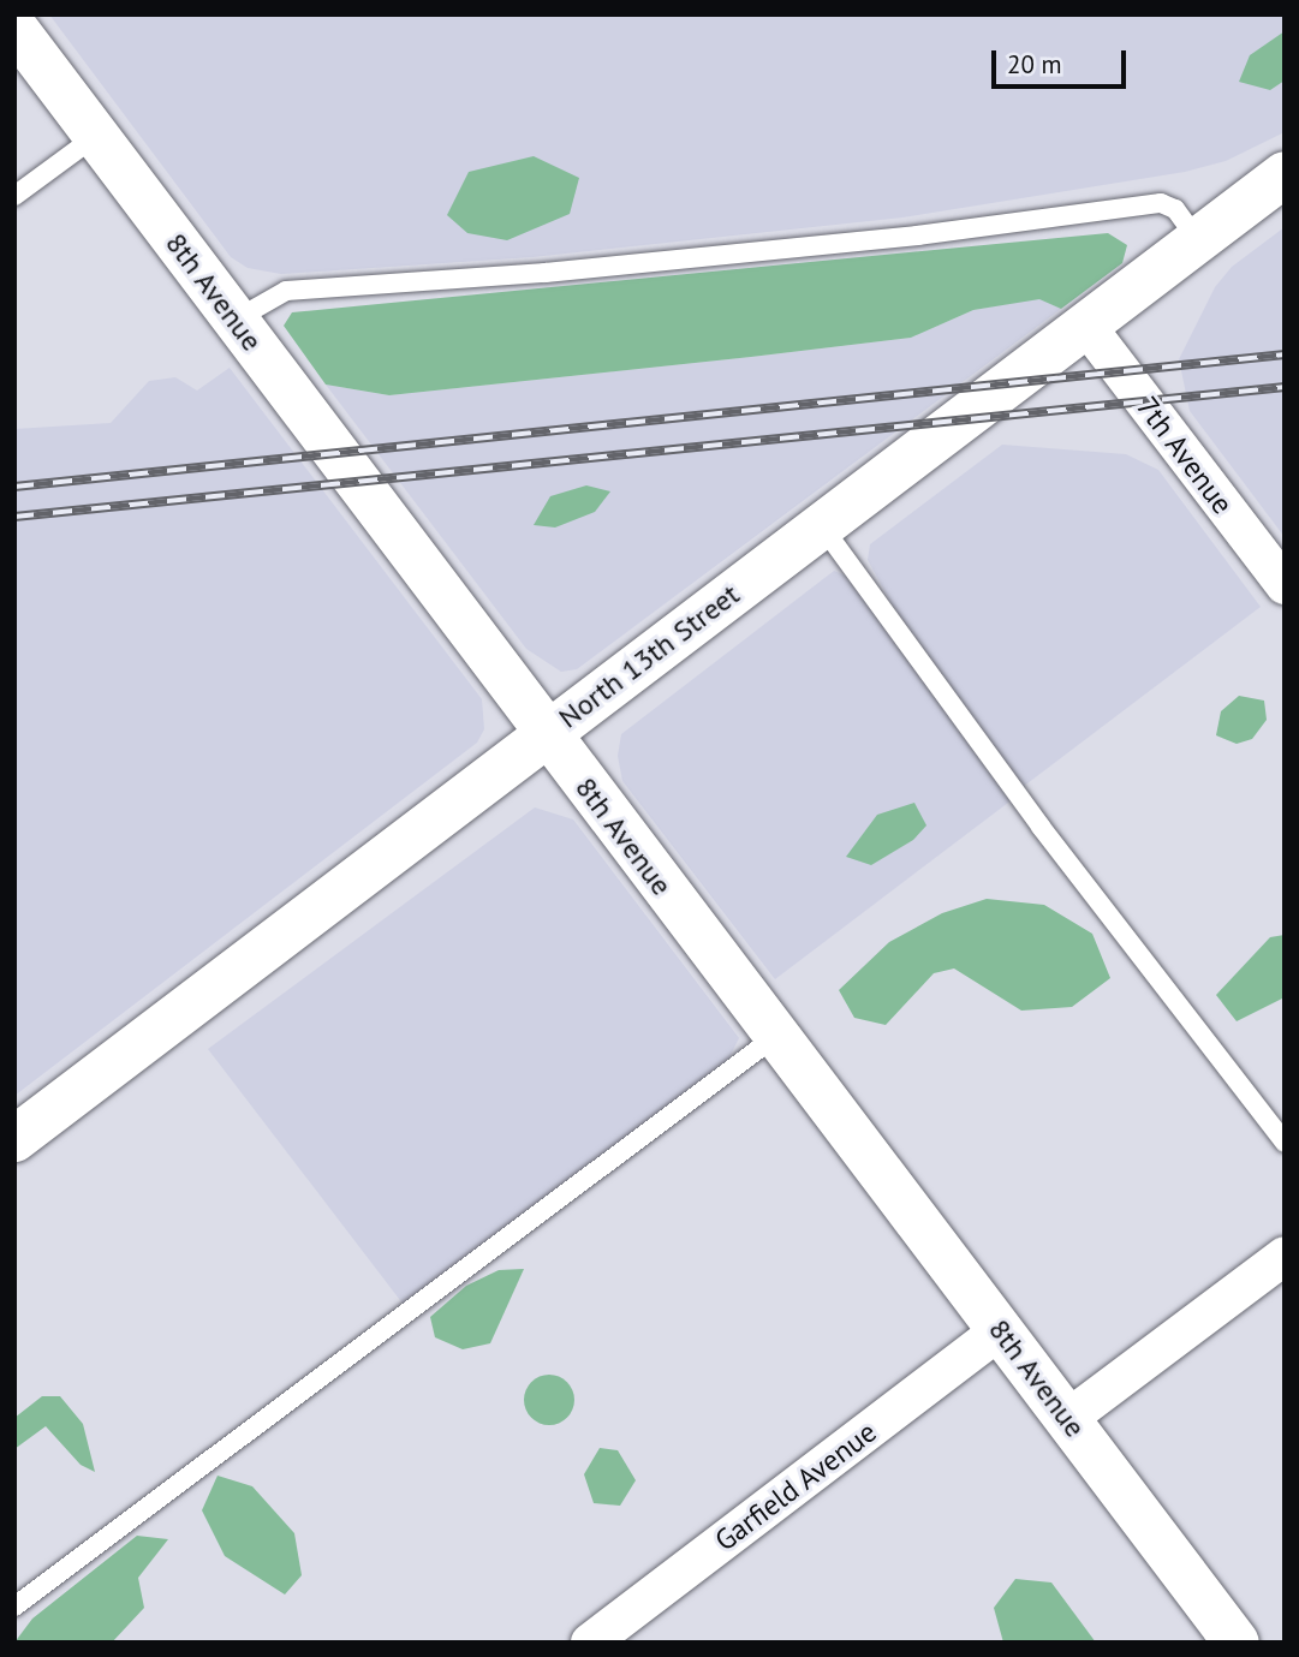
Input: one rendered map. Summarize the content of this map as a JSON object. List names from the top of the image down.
{
  "streets": {
    "street": [
      "8th Avenue",
      "7th Avenue",
      "North 13th Street",
      "Garfield Avenue"
    ]
  },
  "crossings": [
    ["8th Avenue", "North 13th Street"],
    ["8th Avenue", "Garfield Avenue"],
    ["7th Avenue", "North 13th Street"]
  ],
  "scale_bar": "20 m"
}
